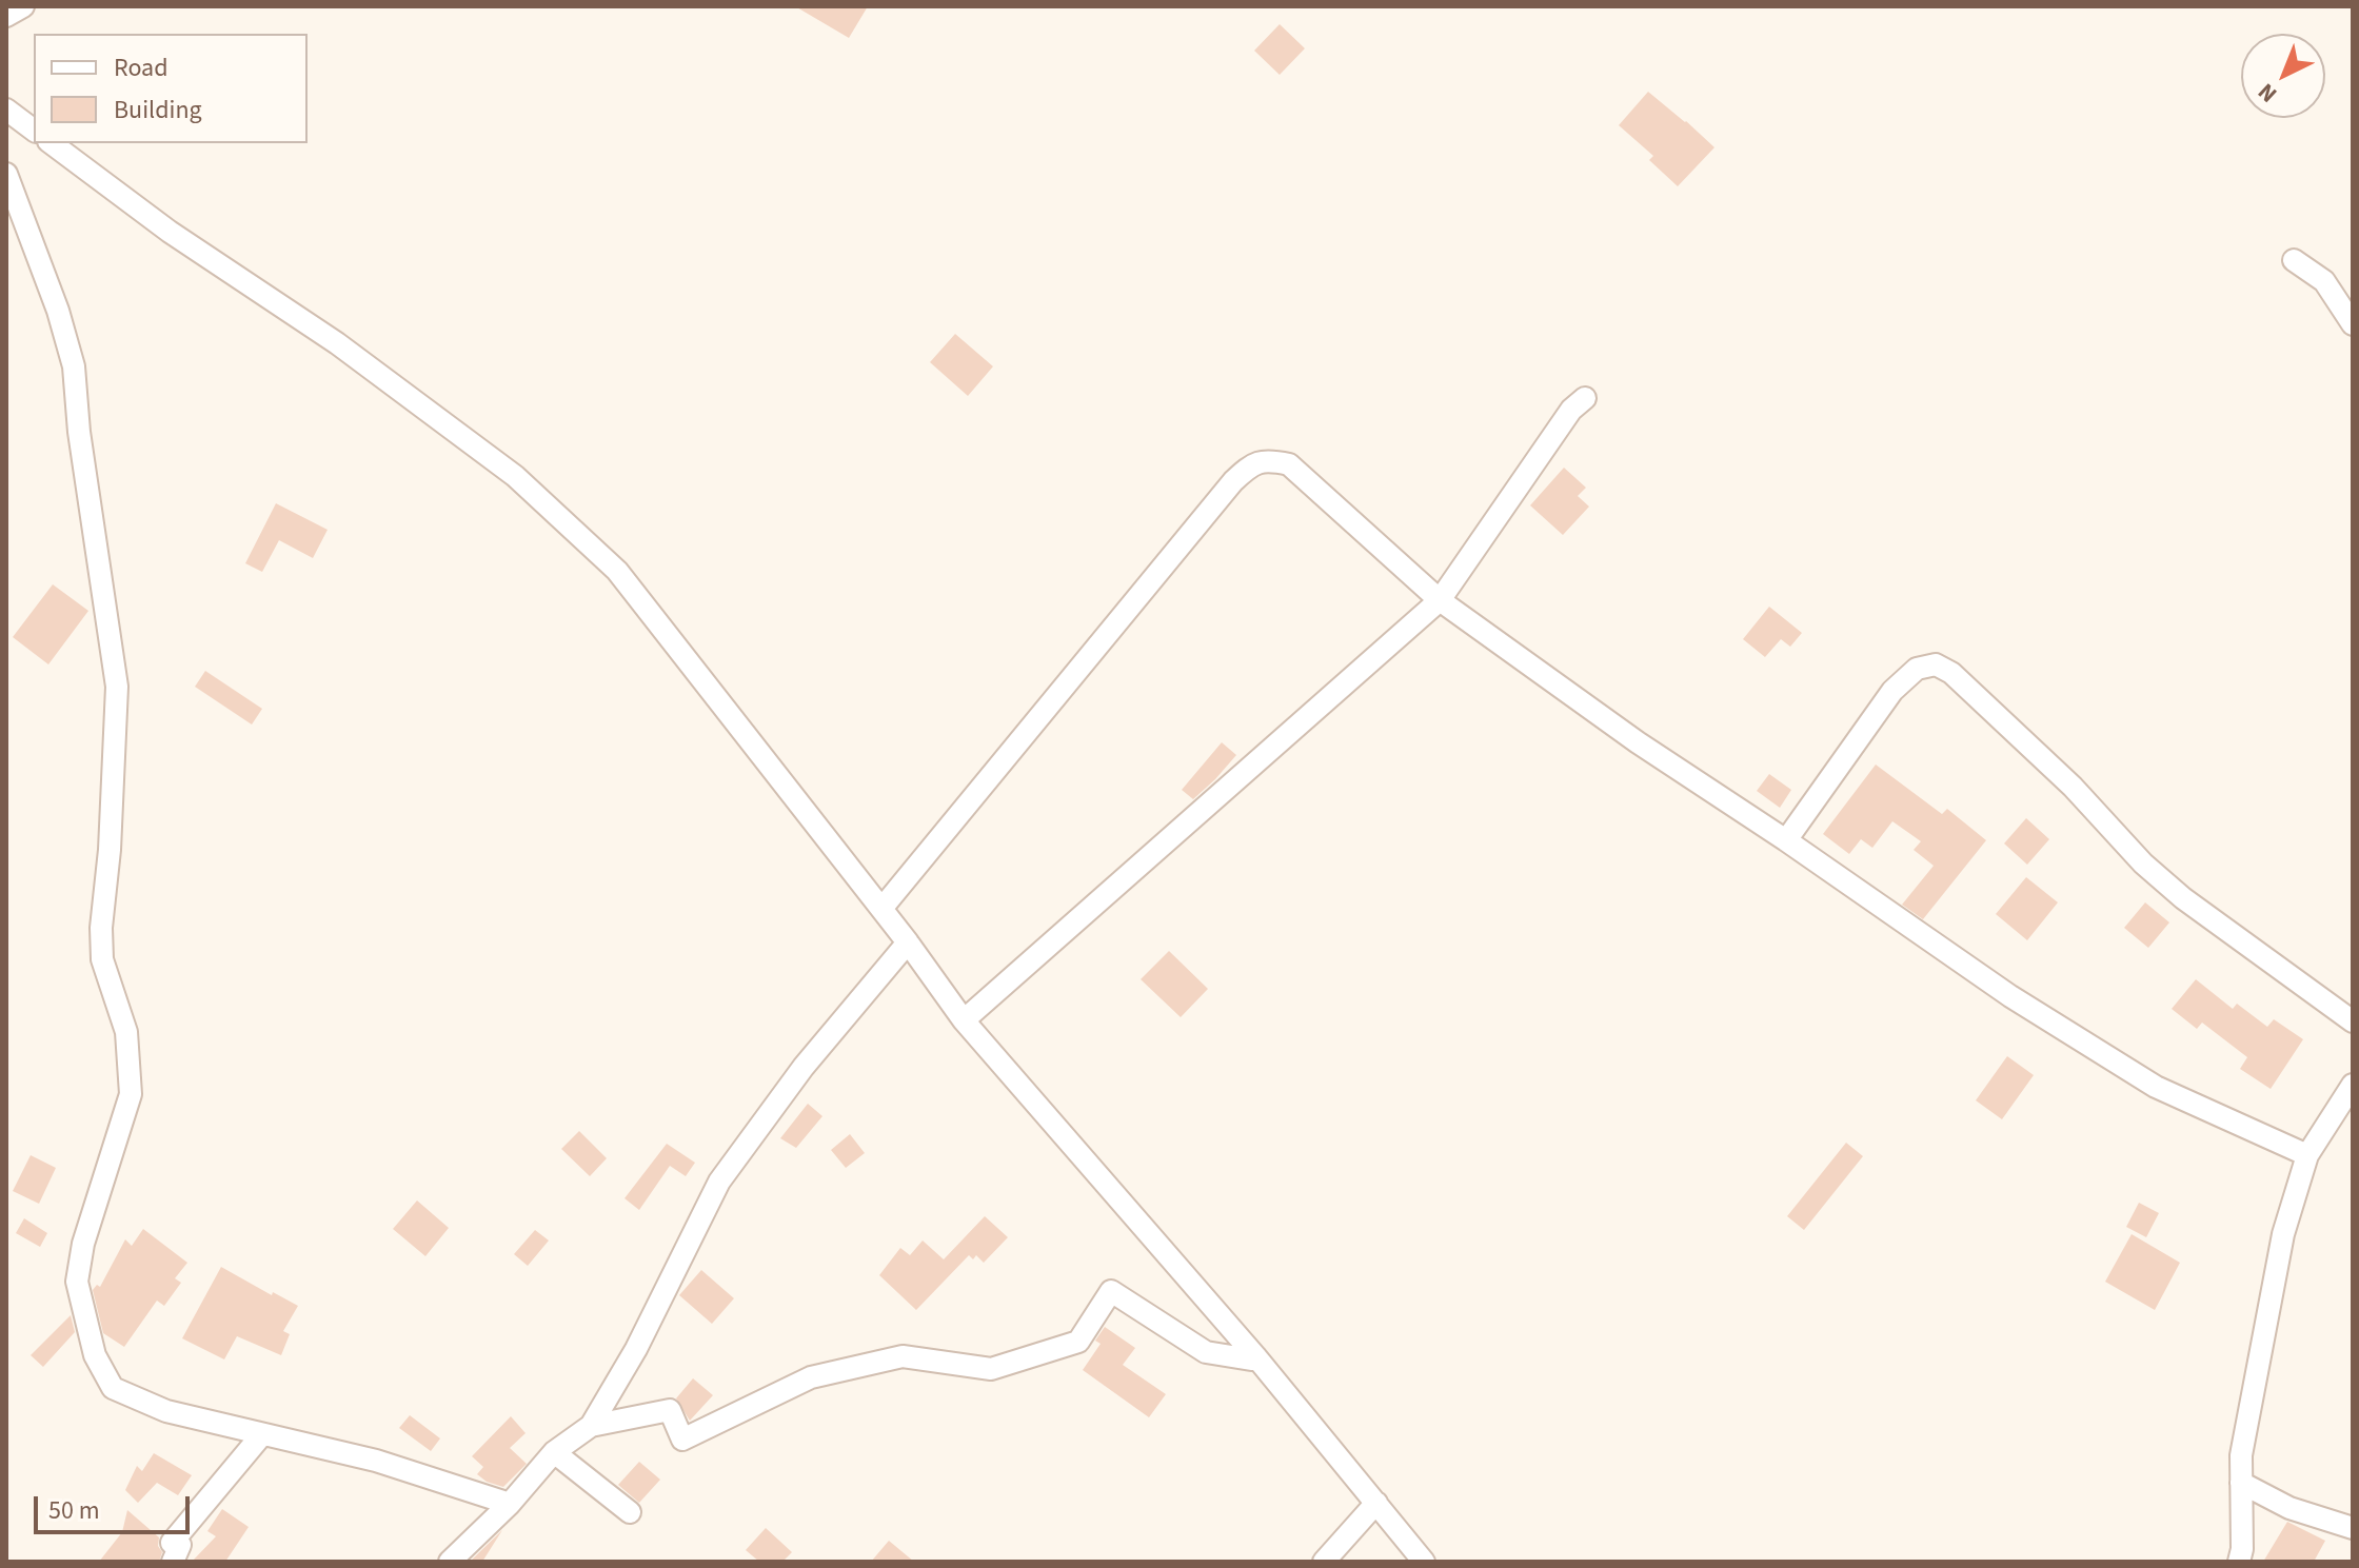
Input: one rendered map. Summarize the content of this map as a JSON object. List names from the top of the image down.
{
  "legend": ["Road", "Building"],
  "scale_bar": "50 m",
  "north": "bottom left"
}
